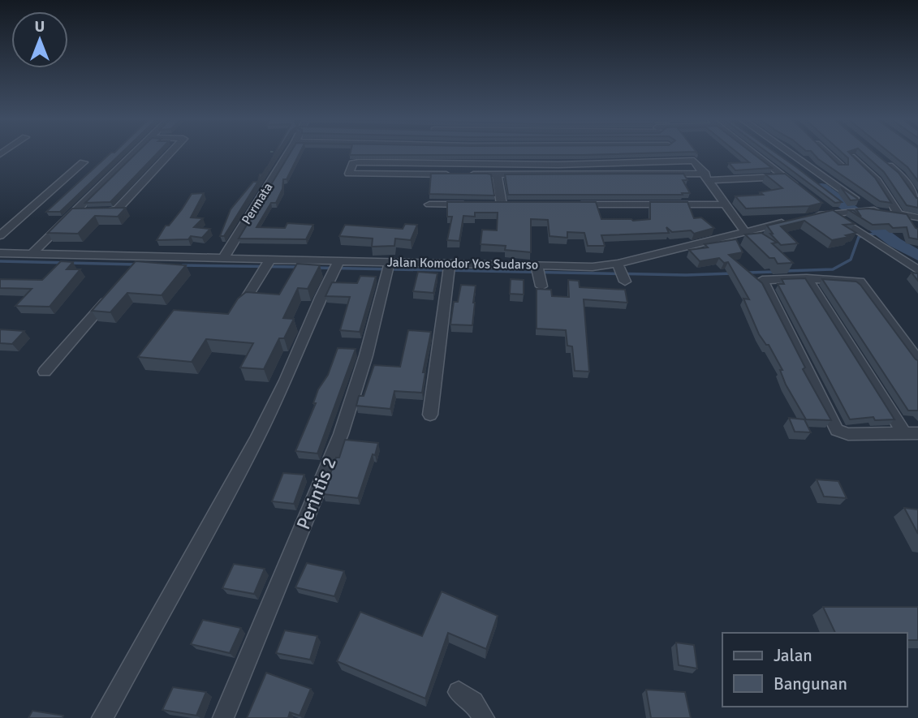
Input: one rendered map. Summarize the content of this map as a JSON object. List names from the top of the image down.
{
  "streets": {
    "street": ["Permata", "Jalan Komodor Yos Sudarso", "Perintis 2"]
  },
  "crossings": [
    ["Permata", "Jalan Komodor Yos Sudarso"],
    ["Jalan Komodor Yos Sudarso", "Perintis 2"]
  ],
  "legend": ["Jalan", "Bangunan"],
  "north": "top"
}
